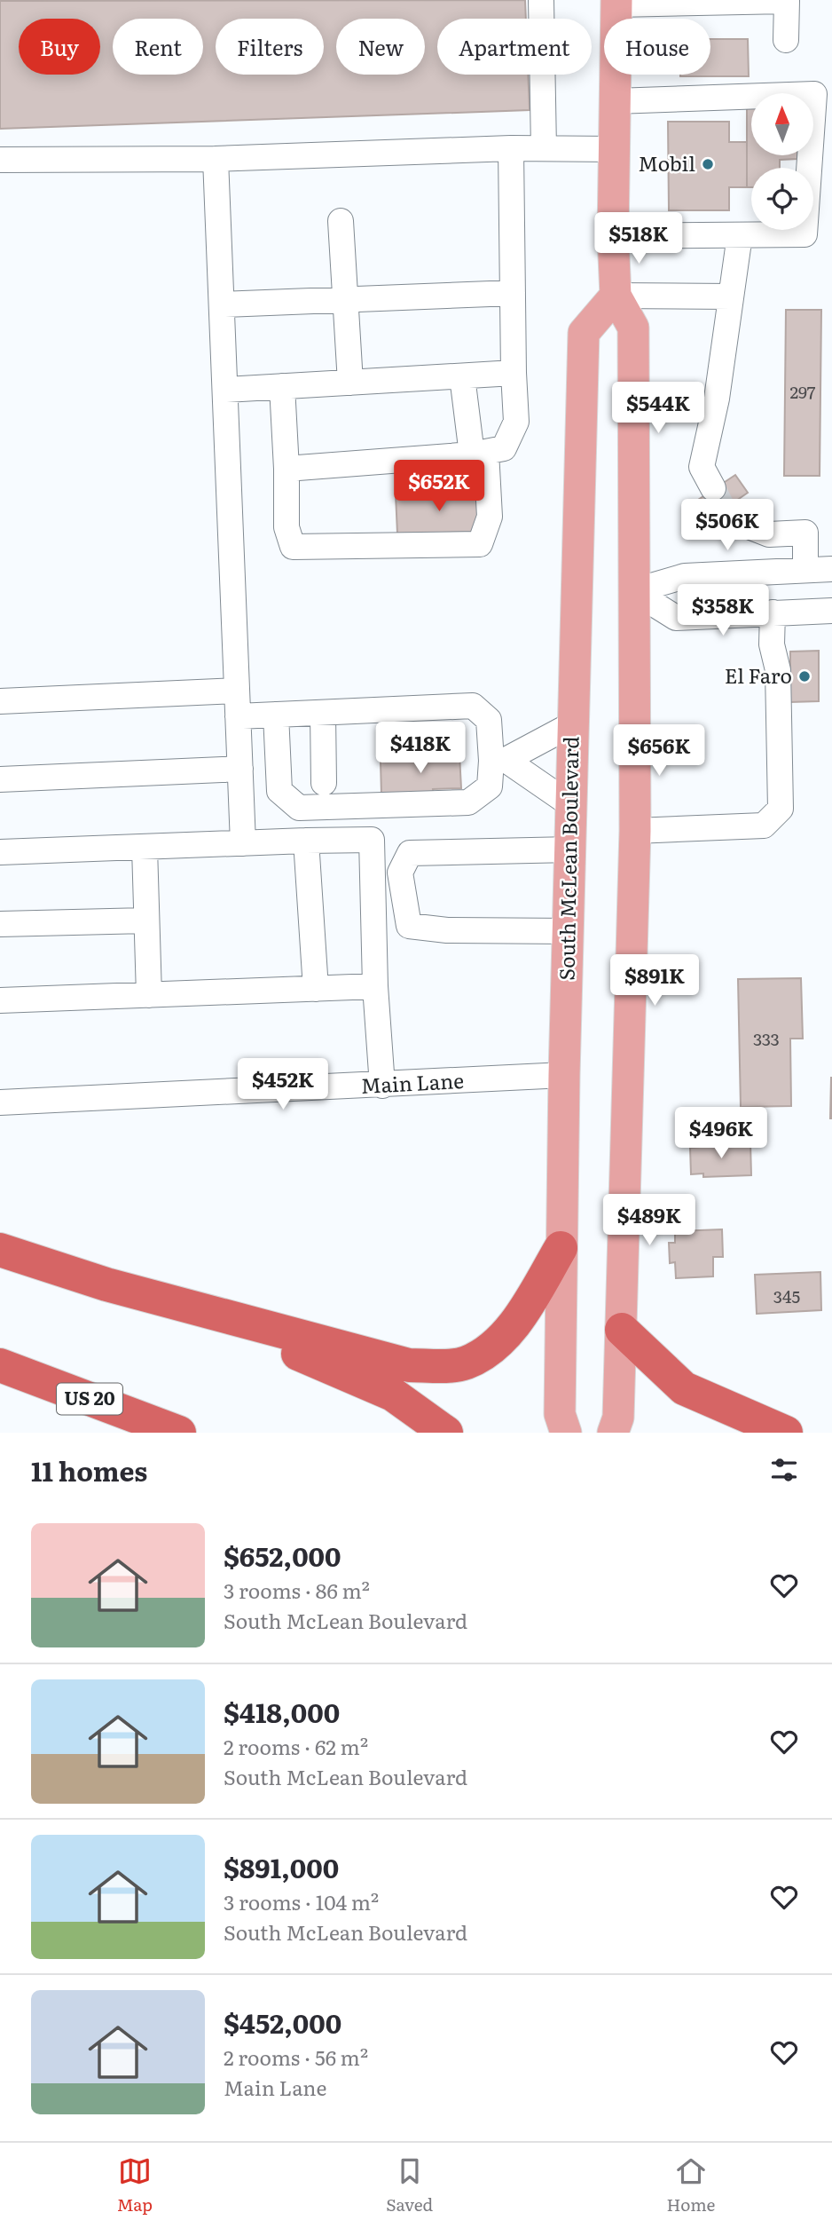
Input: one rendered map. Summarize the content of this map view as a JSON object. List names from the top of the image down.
{
  "streets": {
    "highway": ["US 20"],
    "main road": ["South McLean Boulevard"],
    "street": ["Main Lane"]
  },
  "crossings": [
    ["South McLean Boulevard", "Main Lane"]
  ],
  "places": ["Mobil", "El Faro"],
  "house_numbers": ["297", "333", "345"],
  "north": "top",
  "page": {
    "chip": [
      "Buy",
      "Rent",
      "Filters",
      "New",
      "Apartment",
      "House"
    ],
    "price": [
      "$518K",
      "$544K",
      "$652K",
      "$506K",
      "$358K",
      "$418K",
      "$656K",
      "$891K",
      "$452K",
      "$496K",
      "$489K"
    ],
    "heading": "11 homes",
    "list": [
      {
        "name": "$652,000",
        "note": "3 rooms · 86 m² · South McLean Boulevard"
      },
      {
        "name": "$418,000",
        "note": "2 rooms · 62 m² · South McLean Boulevard"
      },
      {
        "name": "$891,000",
        "note": "3 rooms · 104 m² · South McLean Boulevard"
      },
      {
        "name": "$452,000",
        "note": "2 rooms · 56 m² · Main Lane"
      }
    ],
    "tabs": ["Map", "Saved", "Home"]
  }
}
